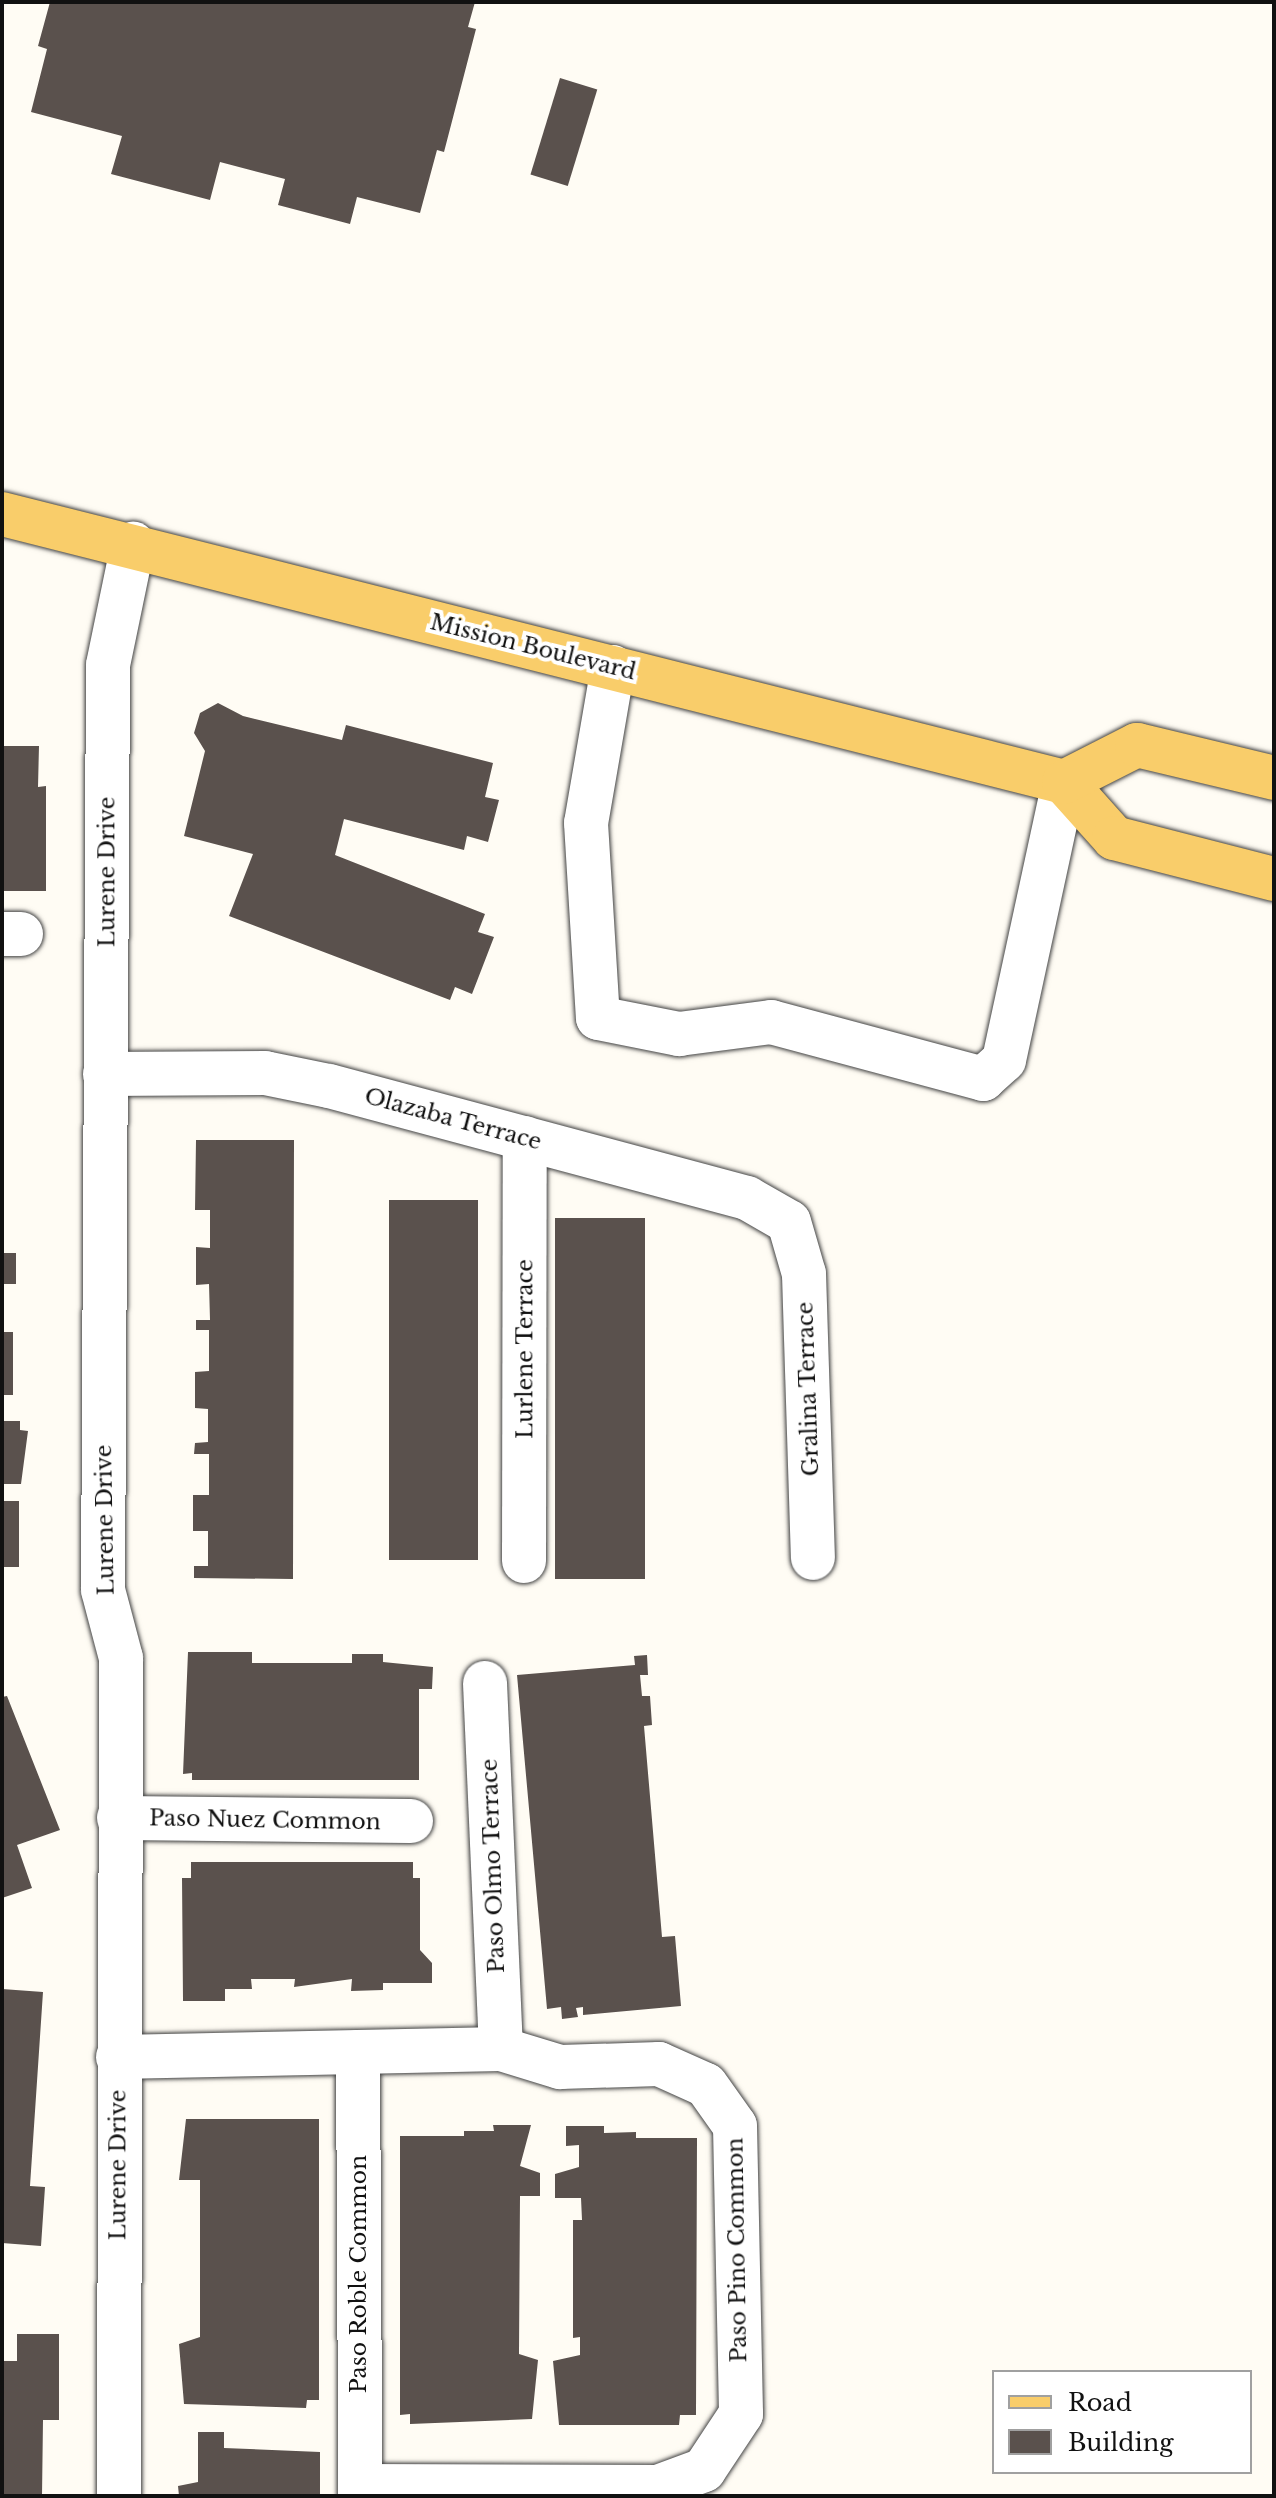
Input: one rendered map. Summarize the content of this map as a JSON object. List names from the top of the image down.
{
  "streets": {
    "main road": ["Mission Boulevard"],
    "street": [
      "Lurene Drive",
      "Olazaba Terrace",
      "Lurlene Terrace",
      "Gralina Terrace",
      "Paso Nuez Common",
      "Paso Olmo Terrace",
      "Paso Pino Common",
      "Paso Roble Common"
    ]
  },
  "crossings": [
    ["Mission Boulevard", "Lurene Drive"],
    ["Lurene Drive", "Olazaba Terrace"],
    ["Lurene Drive", "Paso Nuez Common"],
    ["Lurene Drive", "Paso Pino Common"],
    ["Olazaba Terrace", "Lurlene Terrace"],
    ["Olazaba Terrace", "Gralina Terrace"],
    ["Paso Olmo Terrace", "Paso Pino Common"],
    ["Paso Pino Common", "Paso Roble Common"]
  ],
  "legend": ["Road", "Building"]
}
